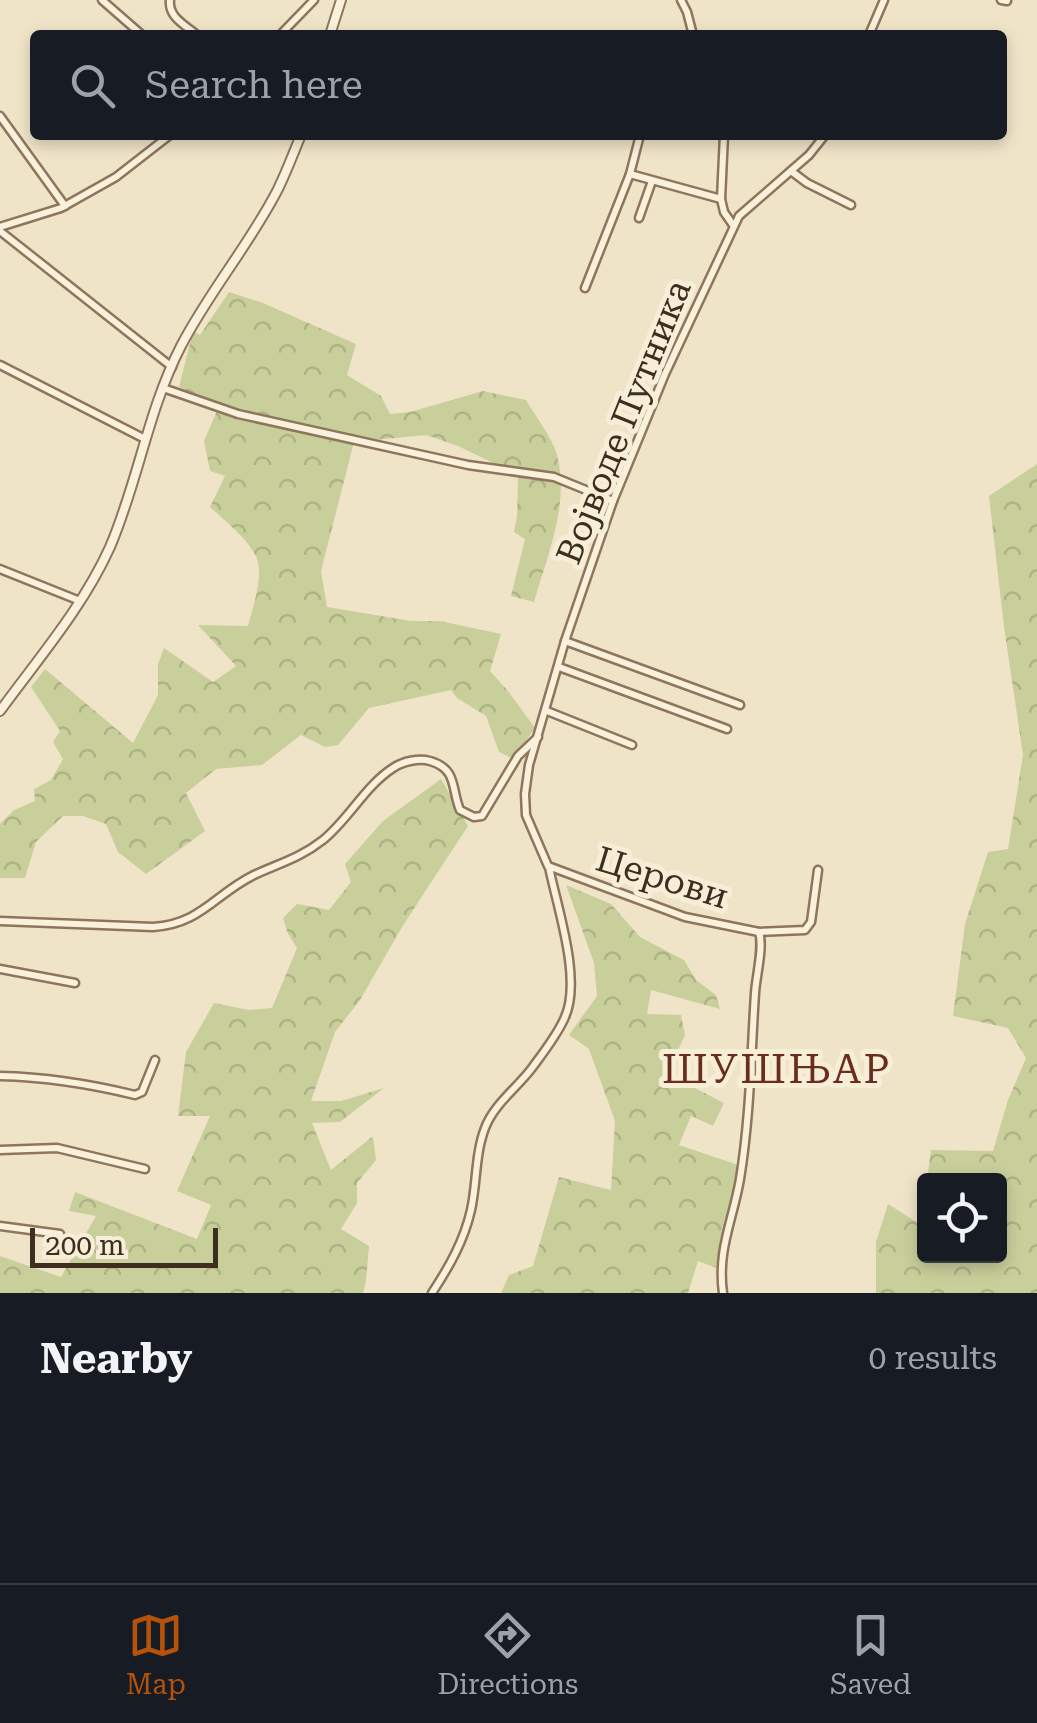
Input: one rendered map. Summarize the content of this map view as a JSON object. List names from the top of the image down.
{
  "streets": {
    "street": ["Војводе Путника", "Церови"]
  },
  "crossings": [
    ["Војводе Путника", "Церови"]
  ],
  "districts": ["ШУШЊАР"],
  "scale_bar": "200 m",
  "page": {
    "search": "Search here",
    "scale": "200 m",
    "heading": ["Nearby", "0 results"],
    "nav": ["Map", "Directions", "Saved"]
  }
}
